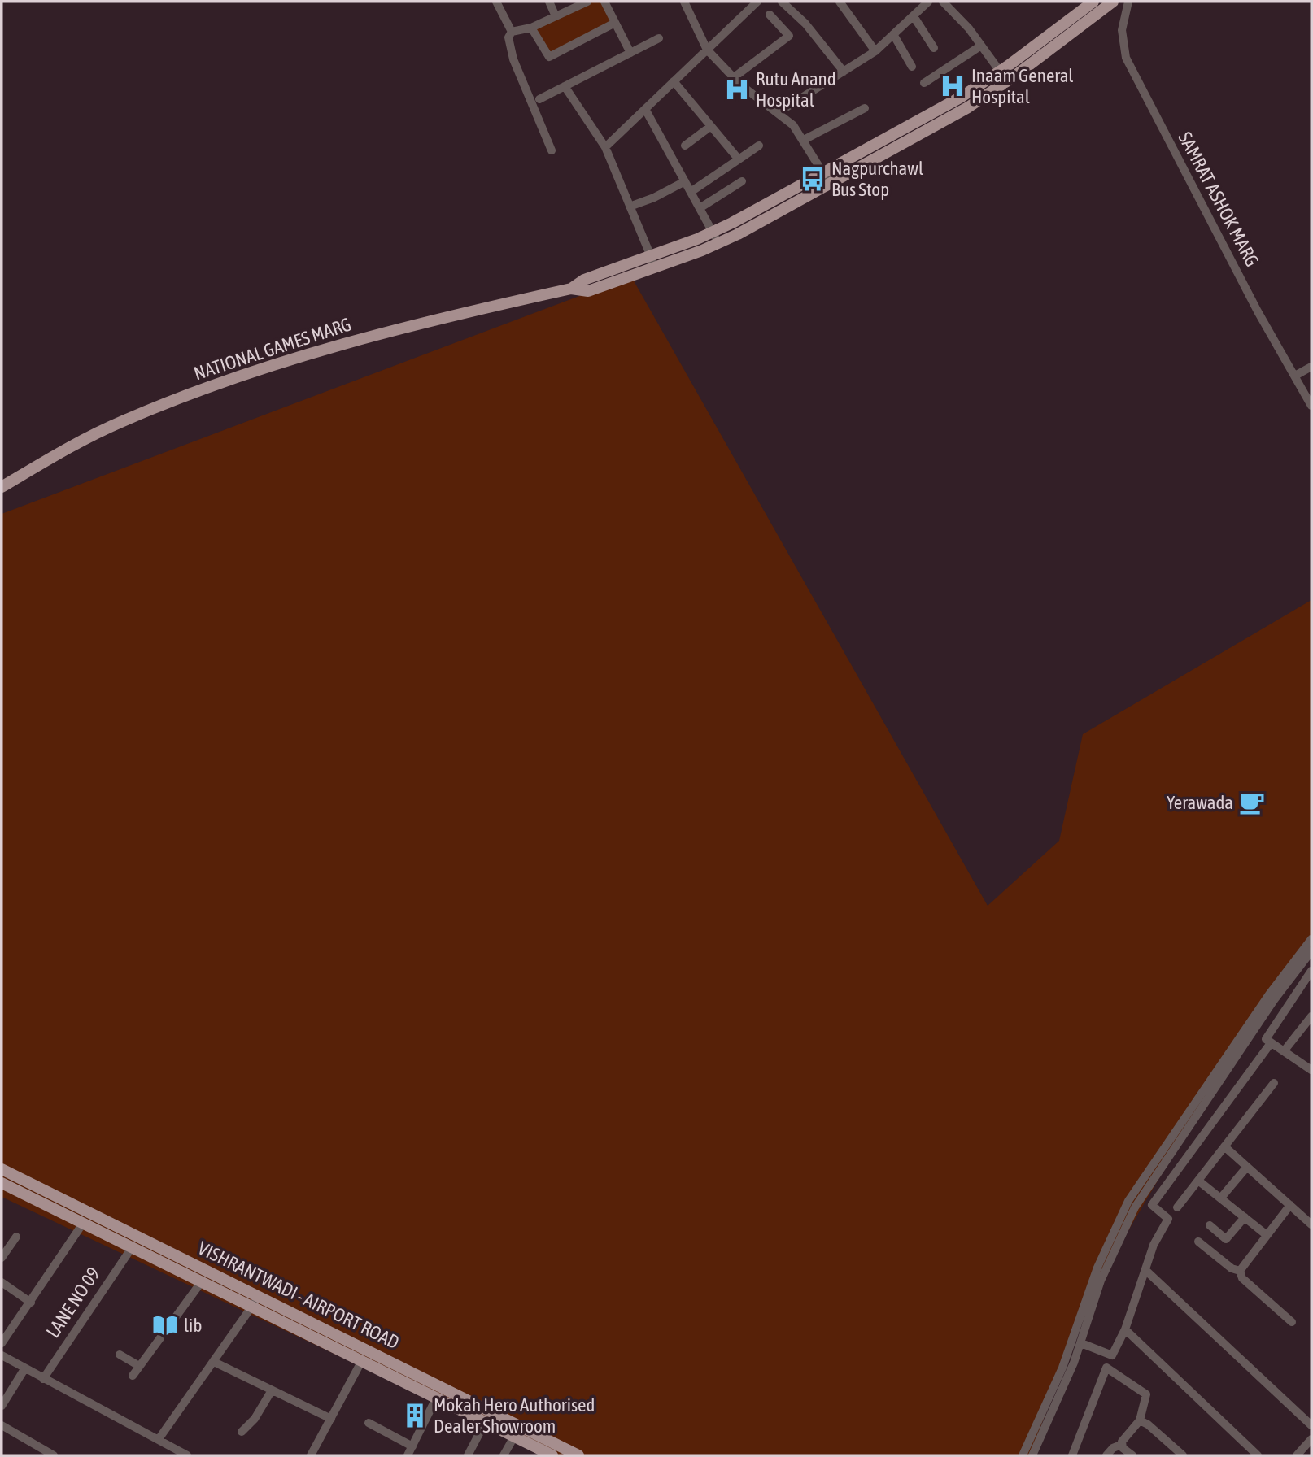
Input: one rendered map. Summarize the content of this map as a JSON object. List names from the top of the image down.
{
  "streets": {
    "main road": ["NATIONAL GAMES MARG", "VISHRANTWADI - AIRPORT ROAD"],
    "street": ["SAMRAT ASHOK MARG", "LANE NO 09"]
  },
  "crossings": [
    ["VISHRANTWADI - AIRPORT ROAD", "LANE NO 09"]
  ],
  "places": {
    "hospital": ["Inaam General Hospital", "Rutu Anand Hospital"],
    "bus stop": ["Nagpurchawl Bus Stop"],
    "cafe": ["Yerawada"],
    "library": ["lib"],
    "building": ["Mokah Hero Authorised Dealer Showroom"]
  }
}
